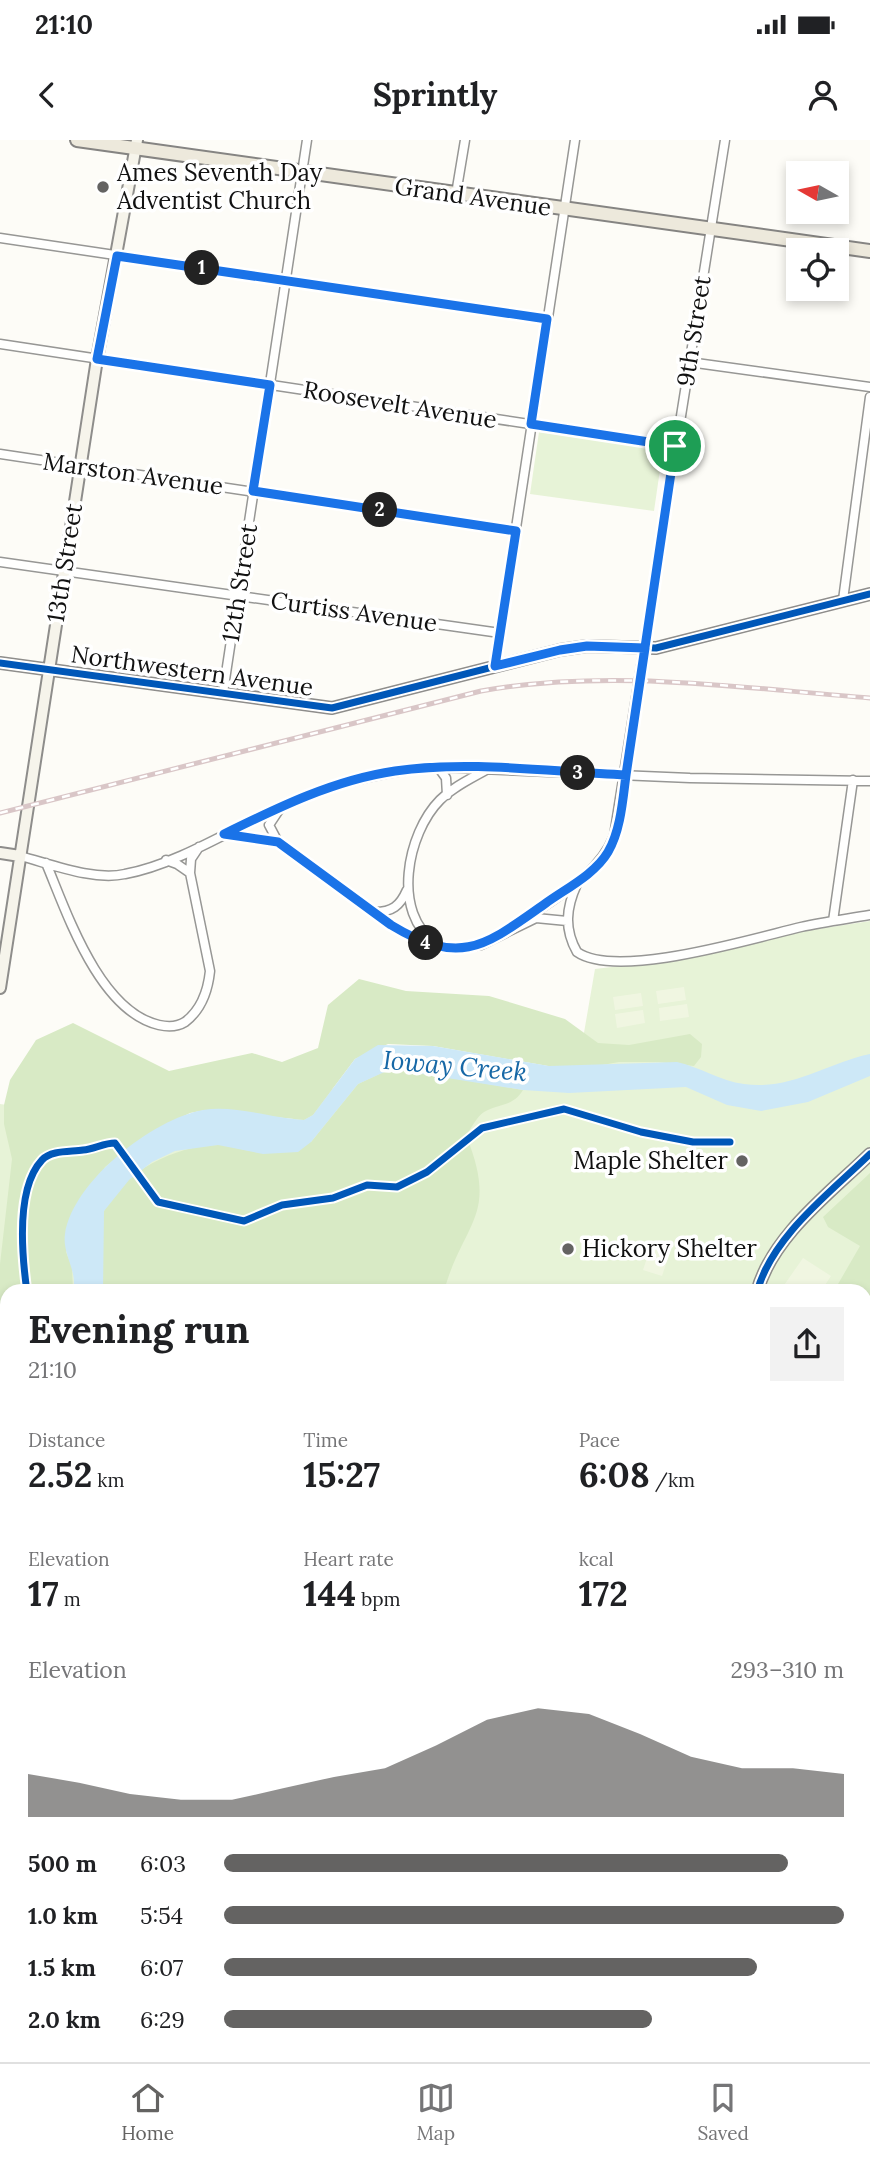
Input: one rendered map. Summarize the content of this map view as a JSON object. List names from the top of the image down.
{
  "streets": {
    "main road": ["Grand Avenue", "13th Street", "Northwestern Avenue"],
    "street": [
      "9th Street",
      "Roosevelt Avenue",
      "Marston Avenue",
      "12th Street",
      "Curtiss Avenue"
    ]
  },
  "crossings": [
    ["Grand Avenue", "9th Street"],
    ["Grand Avenue", "13th Street"],
    ["Grand Avenue", "12th Street"],
    ["9th Street", "Roosevelt Avenue"],
    ["9th Street", "Northwestern Avenue"],
    ["Roosevelt Avenue", "13th Street"],
    ["Roosevelt Avenue", "12th Street"],
    ["Marston Avenue", "13th Street"],
    ["Marston Avenue", "12th Street"],
    ["13th Street", "Curtiss Avenue"],
    ["13th Street", "Northwestern Avenue"],
    ["12th Street", "Curtiss Avenue"],
    ["12th Street", "Northwestern Avenue"]
  ],
  "water": ["Ioway Creek"],
  "places": ["Ames Seventh Day Adventist Church", "Maple Shelter", "Hickory Shelter"],
  "north": "left",
  "page": {
    "status": "21:10",
    "header": "Sprintly",
    "pins": [
      "1",
      "2",
      "3",
      "4"
    ],
    "heading": ["Evening run", "21:10"],
    "stats": [
      ["Distance", "2.52 km"],
      ["Time", "15:27"],
      ["Pace", "6:08 /km"],
      ["Elevation", "17 m"],
      ["Heart rate", "144 bpm"],
      ["kcal", "172"]
    ],
    "chart": ["Elevation", "293–310 m"],
    "list": [
      {
        "name": "500 m",
        "note": "6:03"
      },
      {
        "name": "1.0 km",
        "note": "5:54"
      },
      {
        "name": "1.5 km",
        "note": "6:07"
      },
      {
        "name": "2.0 km",
        "note": "6:29"
      }
    ],
    "tabs": ["Home", "Map", "Saved"]
  }
}
